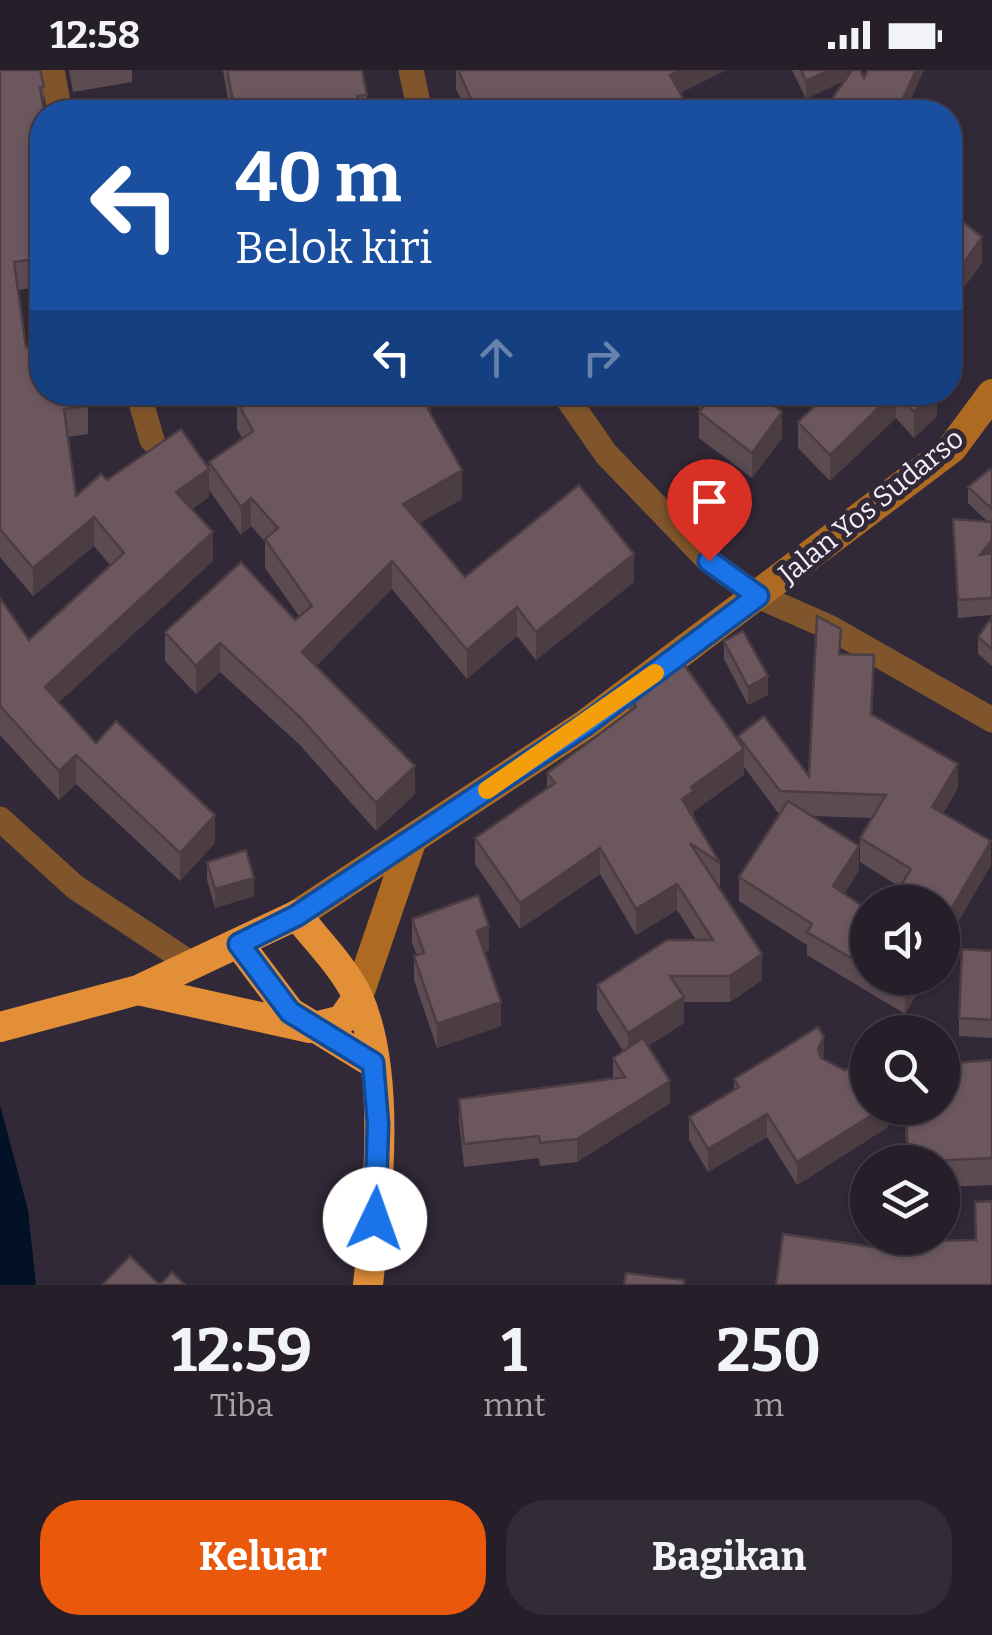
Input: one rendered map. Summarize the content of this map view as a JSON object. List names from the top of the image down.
{
  "streets": {
    "main road": ["Jalan Yos Sudarso"]
  },
  "page": {
    "status": "12:58",
    "turn": ["40 m", "Belok kiri"],
    "eta": [
      "12:59",
      "Tiba",
      "1",
      "mnt",
      "250",
      "m"
    ],
    "buttons": ["Keluar", "Bagikan"]
  }
}
